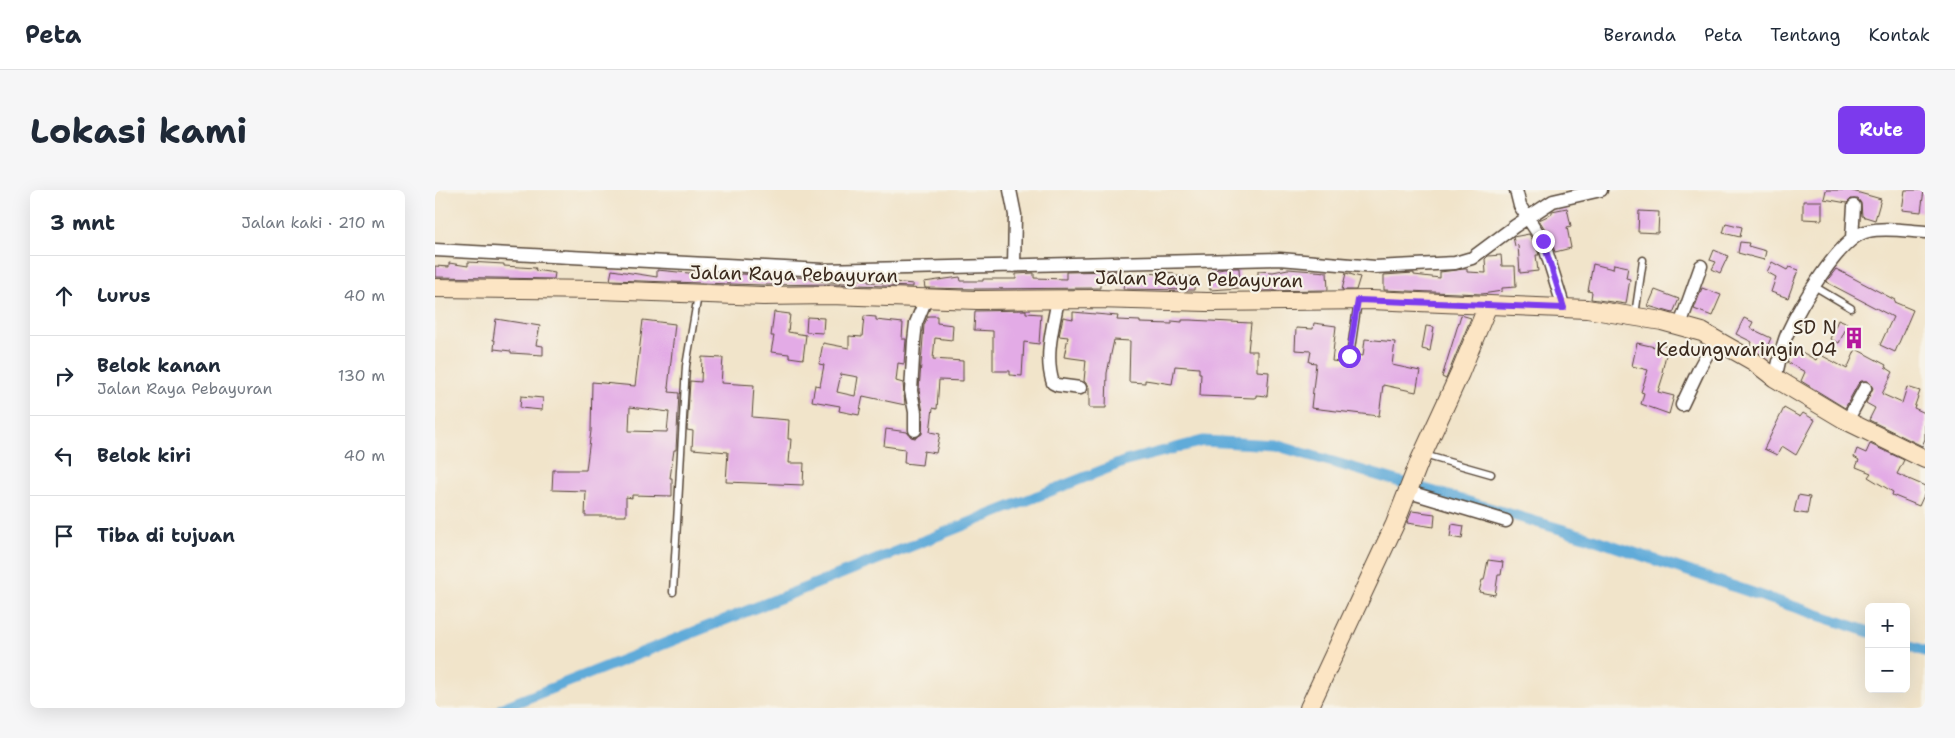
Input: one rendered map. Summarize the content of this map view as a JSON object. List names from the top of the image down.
{
  "streets": {
    "main road": ["Jalan Raya Pebayuran"]
  },
  "places": {
    "building": ["SD N Kedungwaringin 04"]
  },
  "page": {
    "header": "Peta",
    "nav": [
      "Beranda",
      "Peta",
      "Tentang",
      "Kontak"
    ],
    "buttons": "Rute",
    "title": "Lokasi kami",
    "heading": ["3 mnt", "Jalan kaki · 210 m"],
    "list": [
      ["Lurus", "40 m"],
      ["Belok kanan", "Jalan Raya Pebayuran", "130 m"],
      ["Belok kiri", "40 m"],
      "Tiba di tujuan"
    ],
    "map_buttons": ["+", "−"]
  }
}
